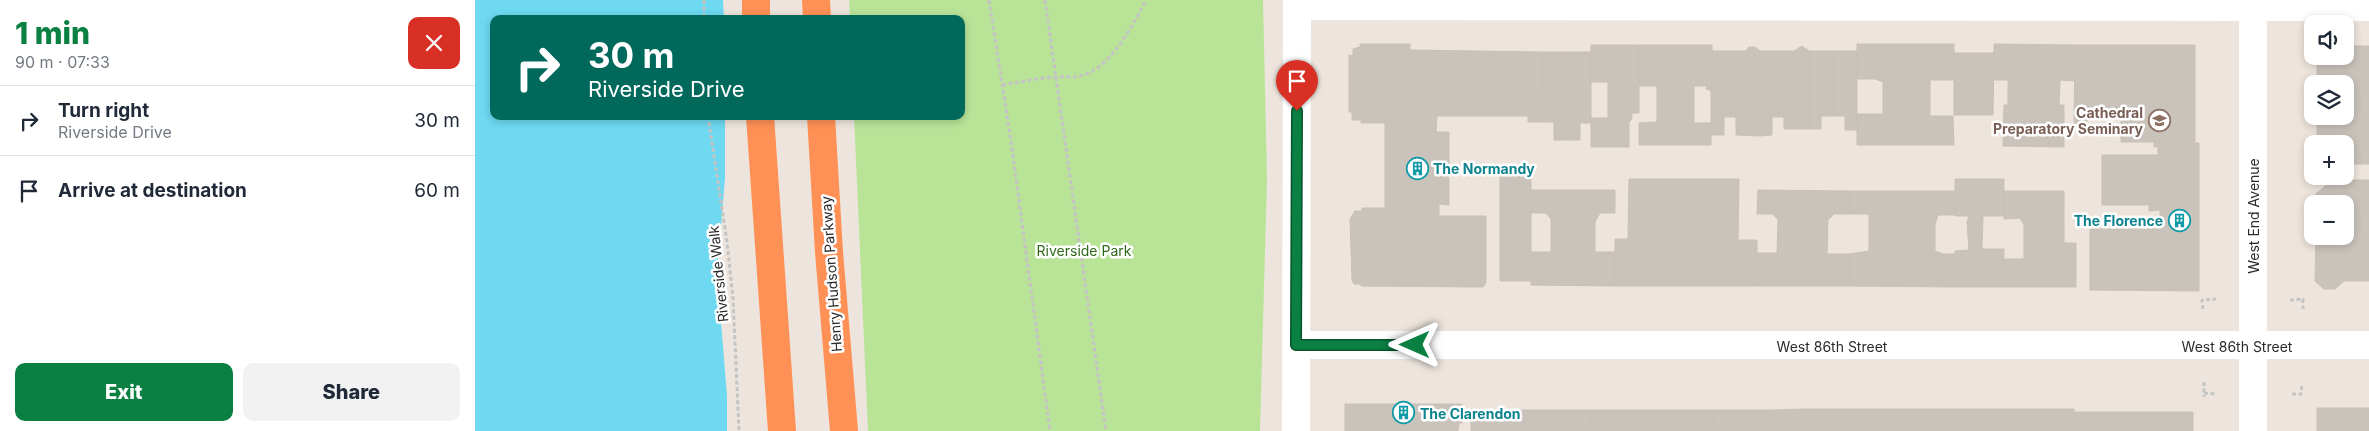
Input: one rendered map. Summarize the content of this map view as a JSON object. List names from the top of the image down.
{
  "streets": {
    "highway": ["Henry Hudson Parkway"],
    "street": ["West End Avenue", "West 86th Street"],
    "path": ["Riverside Walk"]
  },
  "crossings": [
    ["West End Avenue", "West 86th Street"]
  ],
  "parks": ["Riverside Park"],
  "places": {
    "school or university": ["Cathedral Preparatory Seminary"],
    "building": ["The Normandy", "The Florence", "The Clarendon"]
  },
  "page": {
    "heading": ["1 min", "90 m · 07:33"],
    "map_buttons": ["+", "−"],
    "turn": ["30 m", "Riverside Drive"],
    "list": [
      {
        "name": "Turn right",
        "note": "Riverside Drive",
        "value": "30 m"
      },
      {
        "name": "Arrive at destination",
        "value": "60 m"
      }
    ],
    "buttons": ["Exit", "Share"]
  }
}
